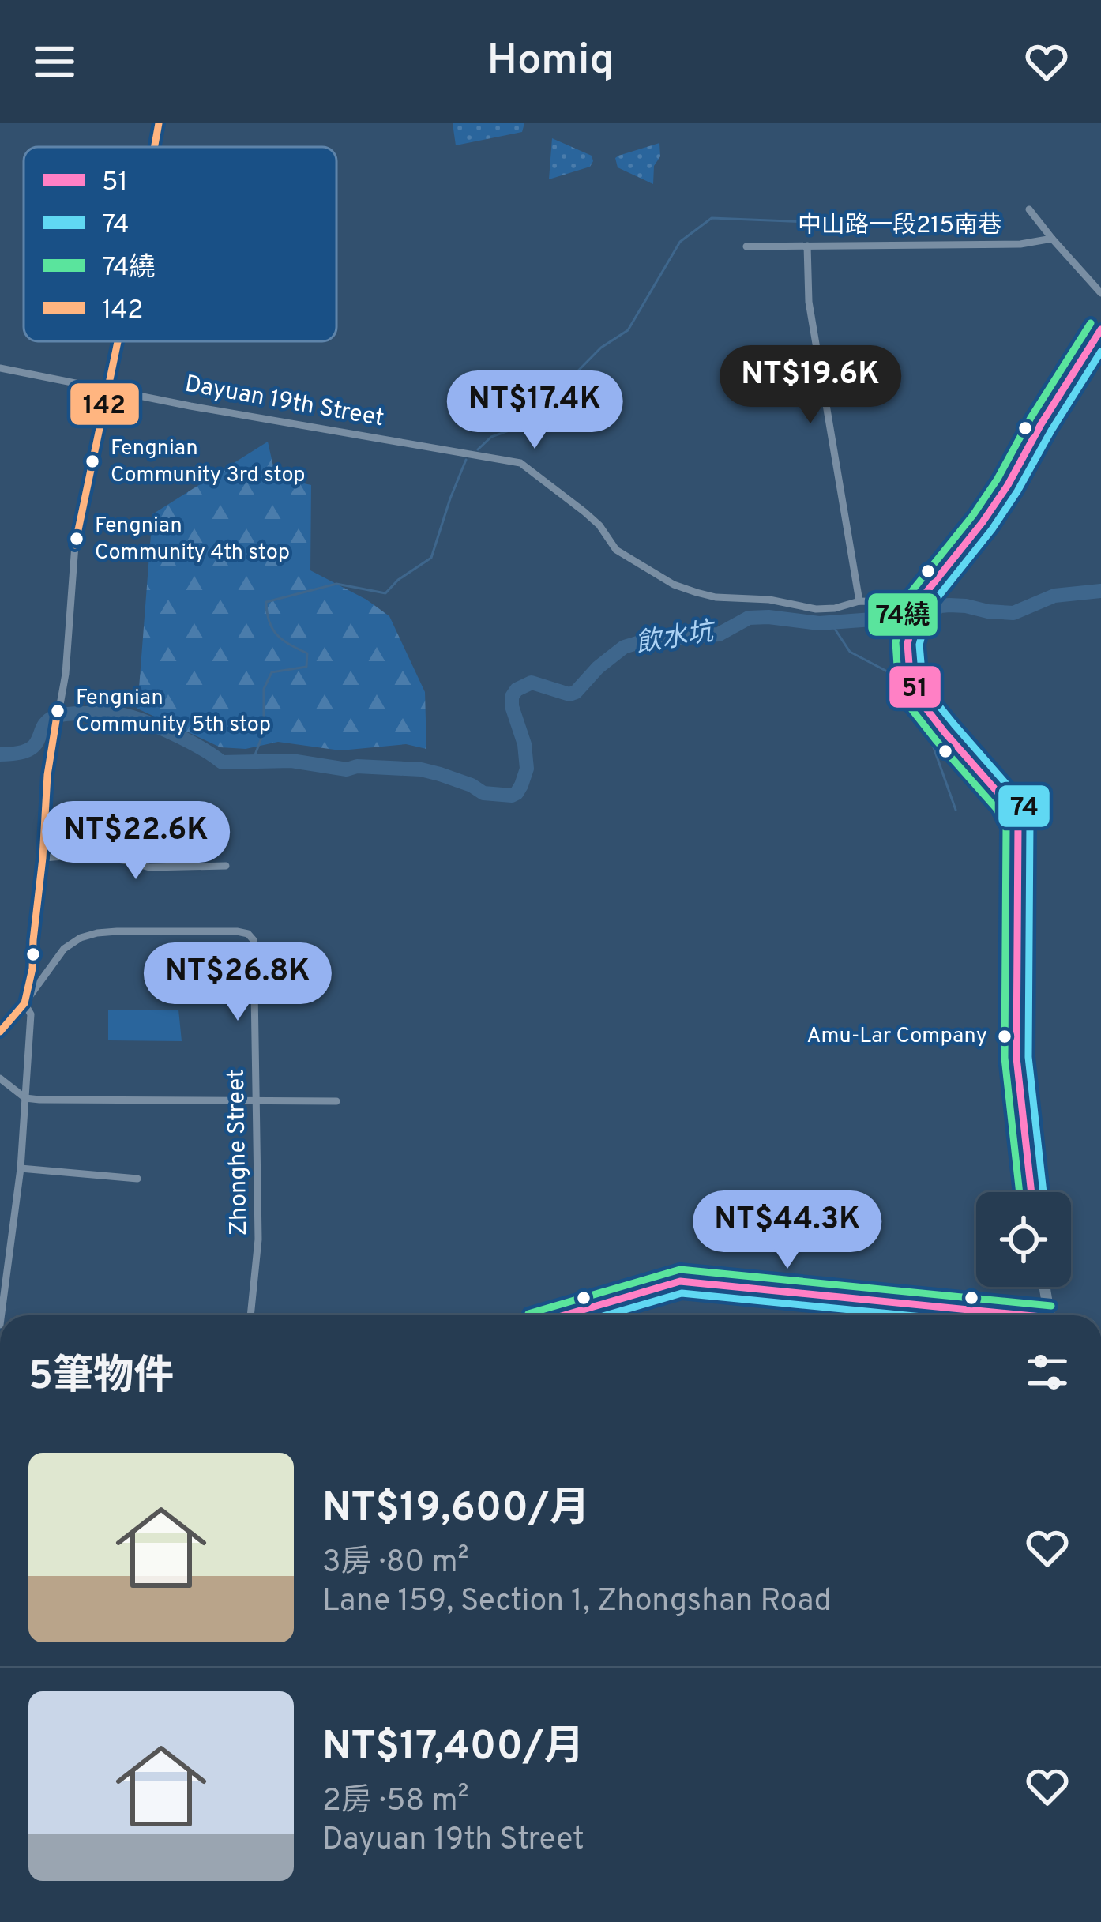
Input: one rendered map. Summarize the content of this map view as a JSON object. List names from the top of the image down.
{
  "streets": {
    "street": ["中山路一段215南巷", "Dayuan 19th Street", "Zhonghe Street"]
  },
  "water": ["飲水坑"],
  "places": [
    "Fengnian Community 3rd stop",
    "Fengnian Community 4th stop",
    "Fengnian Community 5th stop",
    "Amu-Lar Company"
  ],
  "lines": [
    "transit line 142",
    "transit line 74繞",
    "transit line 51",
    "transit line 74"
  ],
  "legend": [
    "51",
    "74",
    "74繞",
    "142"
  ],
  "page": {
    "header": "Homiq",
    "price": [
      "NT$19.6K",
      "NT$17.4K",
      "NT$22.6K",
      "NT$26.8K",
      "NT$44.3K"
    ],
    "heading": "5筆物件",
    "list": [
      {
        "name": "NT$19,600/月",
        "note": "3房 · 80 m² · Lane 159, Section 1, Zhongshan Road"
      },
      {
        "name": "NT$17,400/月",
        "note": "2房 · 58 m² · Dayuan 19th Street"
      }
    ]
  }
}
